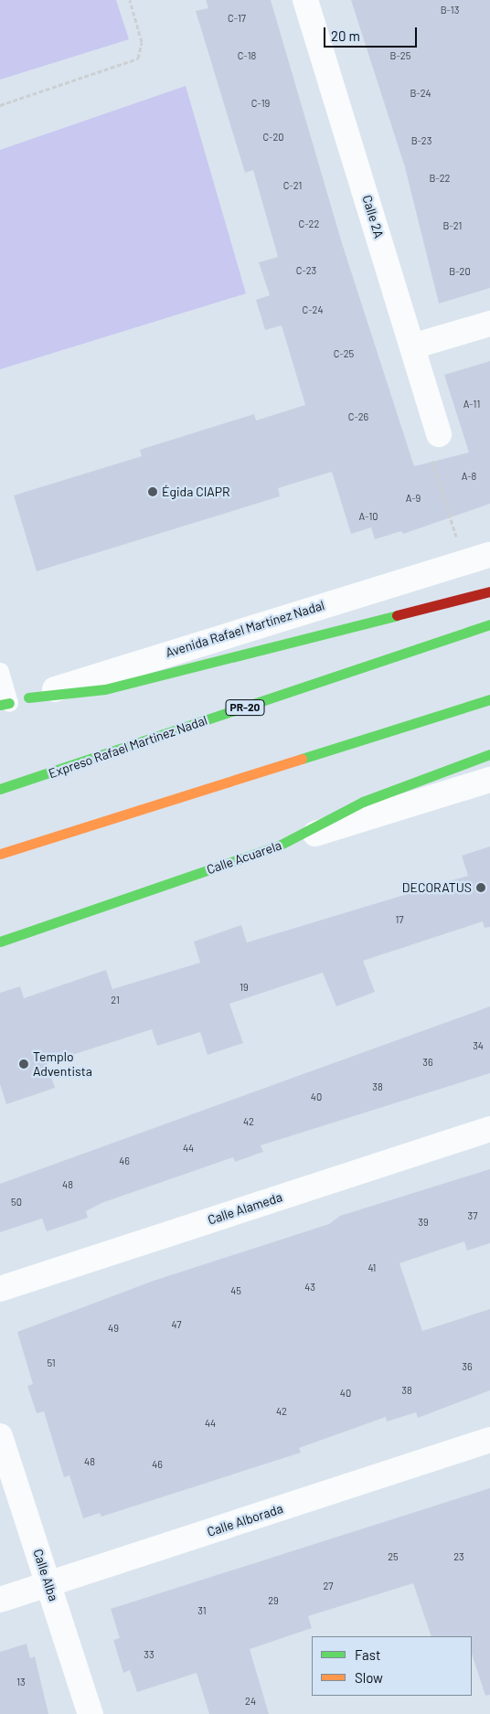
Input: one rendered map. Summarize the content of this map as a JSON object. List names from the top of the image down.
{
  "streets": {
    "main road": ["PR-20", "Expreso Rafael Martínez Nadal", "Calle Acuarela"],
    "street": [
      "Calle 2A",
      "Avenida Rafael Martínez Nadal",
      "Calle Alameda",
      "Calle Alborada",
      "Calle Alba"
    ]
  },
  "crossings": [
    ["Calle Alborada", "Calle Alba"]
  ],
  "places": ["Égida CIAPR", "DECORATUS", "Templo Adventista"],
  "house_numbers": [
    "B-13",
    "C-17",
    "C-18",
    "B-25",
    "B-24",
    "C-19",
    "C-20",
    "B-23",
    "B-22",
    "C-21",
    "C-22",
    "B-21",
    "C-23",
    "B-20",
    "C-24",
    "C-25",
    "A-11",
    "C-26",
    "A-8",
    "A-9",
    "A-10",
    "17",
    "19",
    "21",
    "34",
    "36",
    "38",
    "40",
    "42",
    "44",
    "46",
    "48",
    "50",
    "37",
    "39",
    "41",
    "43",
    "45",
    "47",
    "49",
    "51",
    "36",
    "38",
    "40",
    "42",
    "44",
    "48",
    "46",
    "25",
    "23",
    "27",
    "29",
    "31",
    "33",
    "13",
    "24"
  ],
  "legend": ["Fast", "Slow"],
  "scale_bar": "20 m"
}
